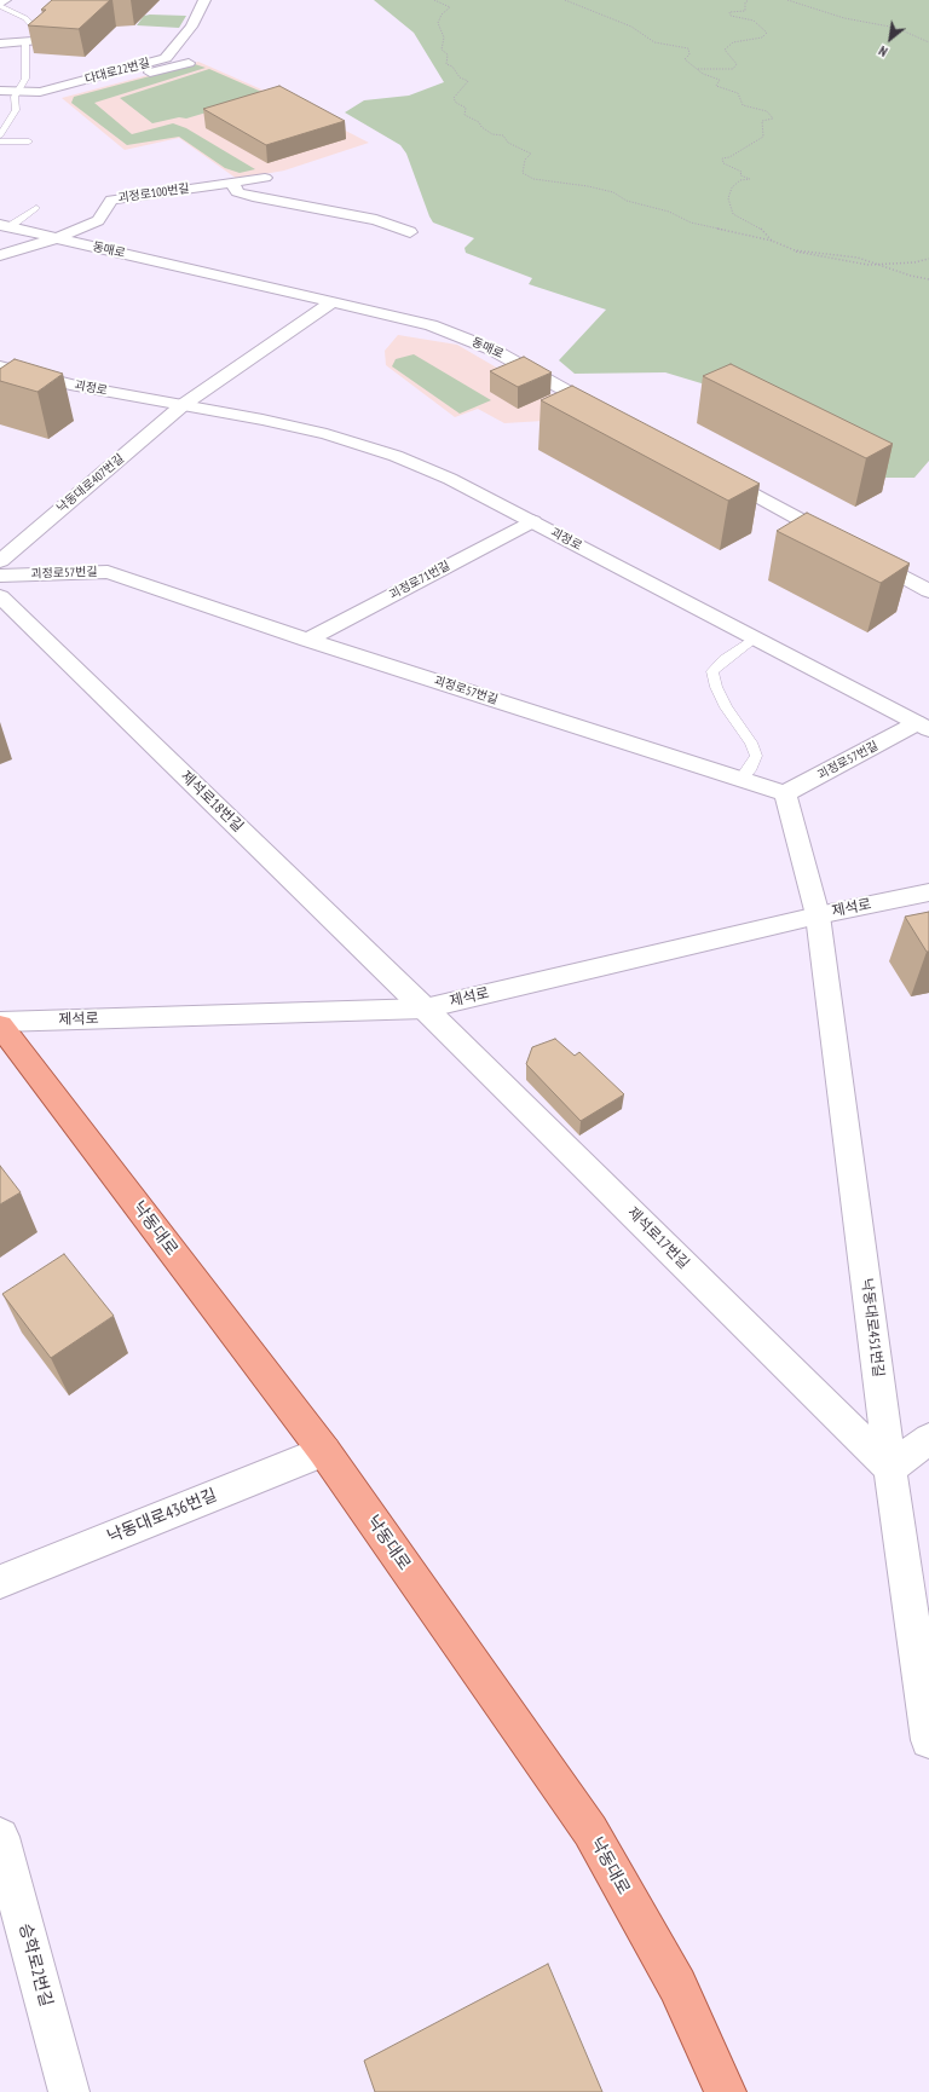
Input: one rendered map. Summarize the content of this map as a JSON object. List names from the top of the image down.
{
  "streets": {
    "main road": ["낙동대로"],
    "street": [
      "다대로22번길",
      "괴정로100번길",
      "동매로",
      "괴정로",
      "낙동대로407번길",
      "괴정로57번길",
      "괴정로71번길",
      "제석로18번길",
      "제석로",
      "제석로17번길",
      "낙동대로451번길",
      "낙동대로436번길",
      "승학로2번길"
    ]
  },
  "crossings": [
    ["괴정로100번길", "동매로"],
    ["괴정로", "낙동대로407번길"],
    ["괴정로", "괴정로57번길"],
    ["괴정로", "괴정로71번길"],
    ["괴정로57번길", "괴정로71번길"],
    ["괴정로57번길", "낙동대로451번길"],
    ["제석로18번길", "제석로"],
    ["제석로18번길", "제석로17번길"],
    ["제석로", "제석로17번길"],
    ["제석로", "낙동대로451번길"],
    ["낙동대로", "낙동대로436번길"],
    ["제석로17번길", "낙동대로451번길"]
  ],
  "north": "bottom left"
}
